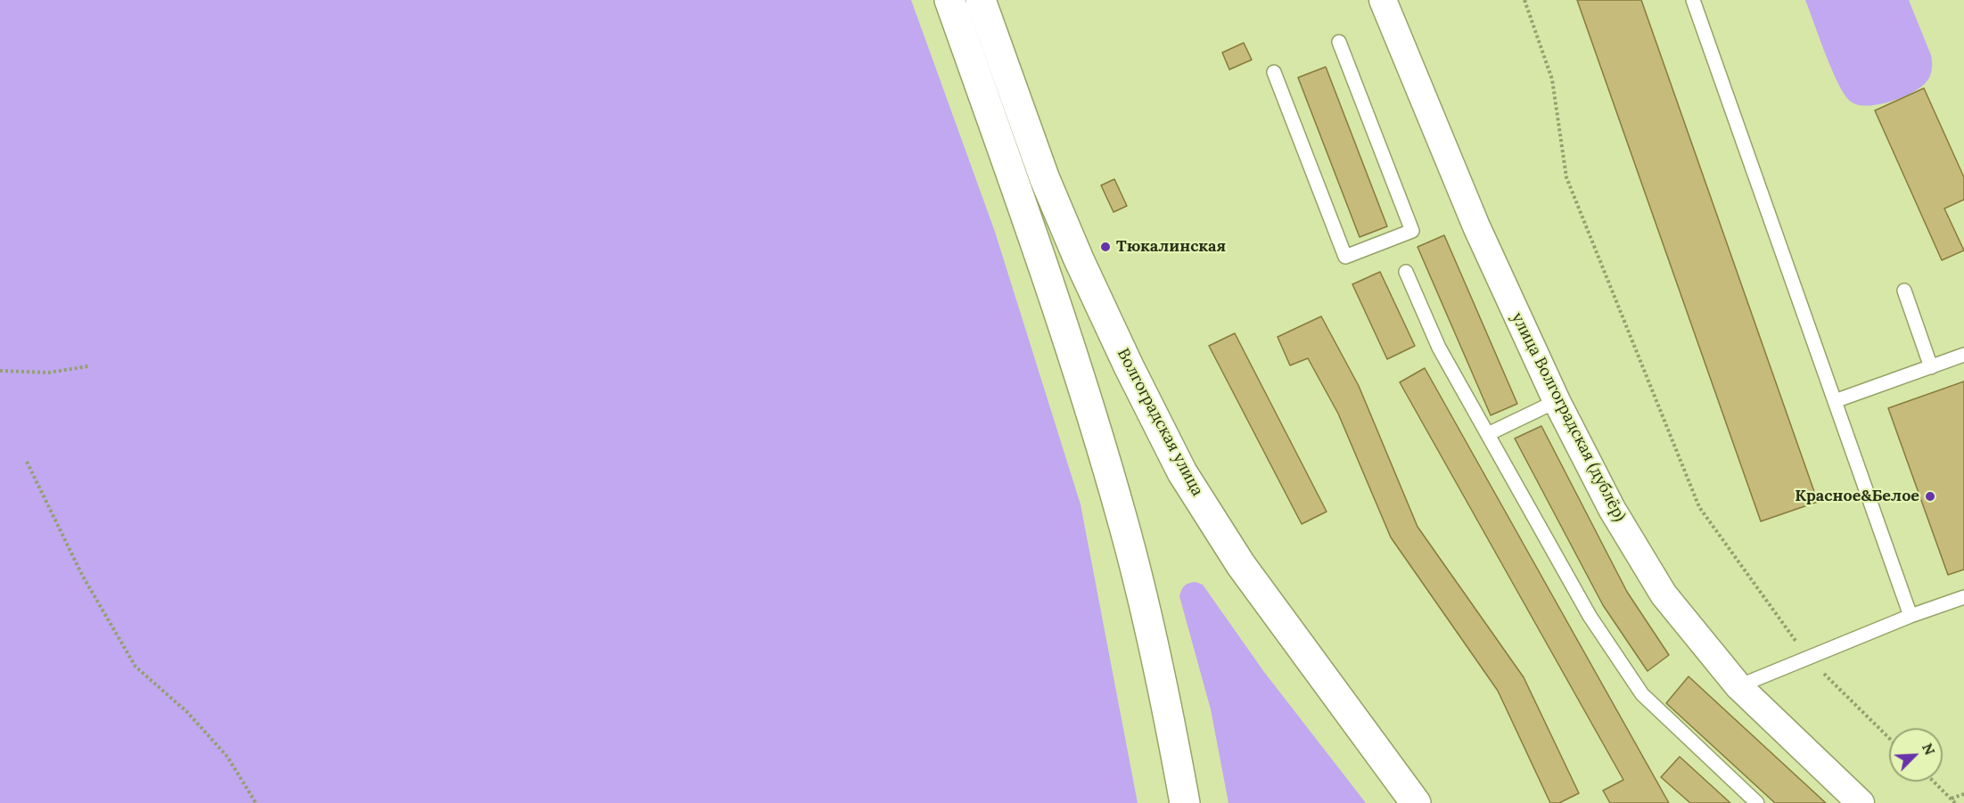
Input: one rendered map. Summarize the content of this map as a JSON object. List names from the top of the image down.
{
  "streets": {
    "main road": ["Волгоградская улица"],
    "street": ["улица Волгоградская (дублёр)"]
  },
  "places": ["Тюкалинская", "Красное&Белое"],
  "north": "top right"
}
